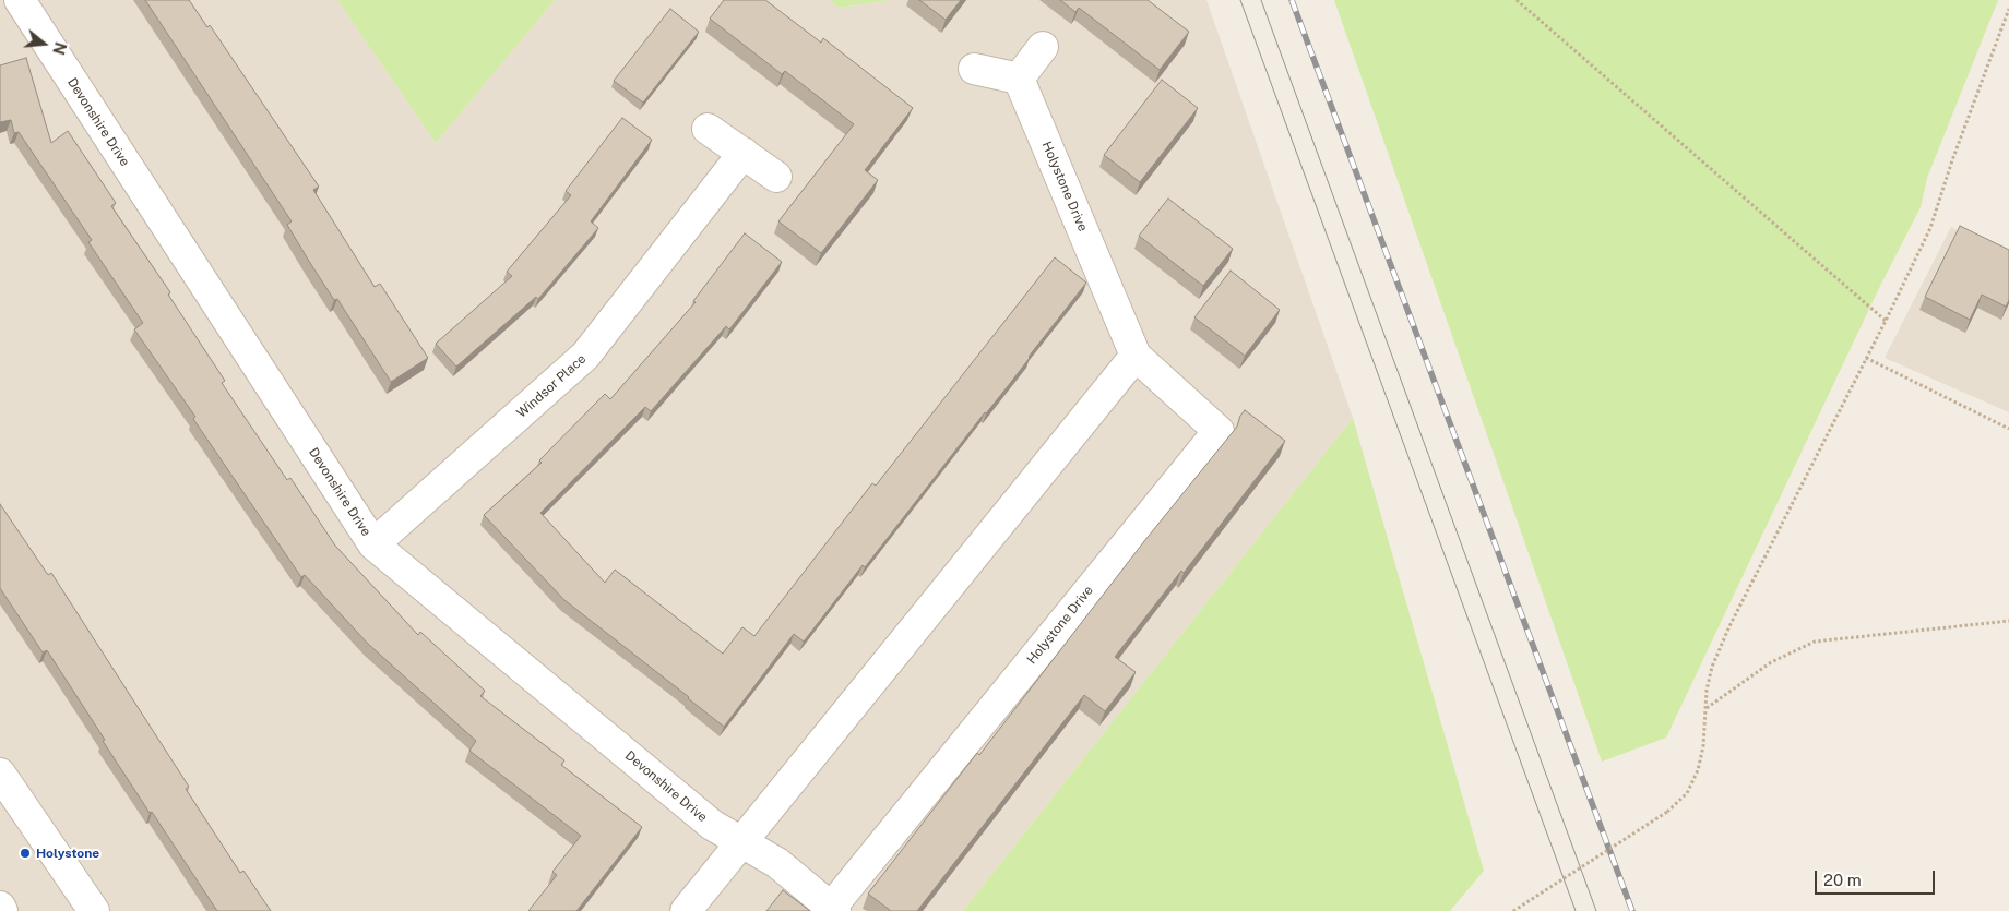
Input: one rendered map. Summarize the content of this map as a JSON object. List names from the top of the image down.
{
  "streets": {
    "street": ["Devonshire Drive", "Holystone Drive", "Windsor Place"]
  },
  "crossings": [
    ["Devonshire Drive", "Holystone Drive"],
    ["Devonshire Drive", "Windsor Place"]
  ],
  "places": ["Holystone"],
  "scale_bar": "20 m",
  "north": "right"
}
